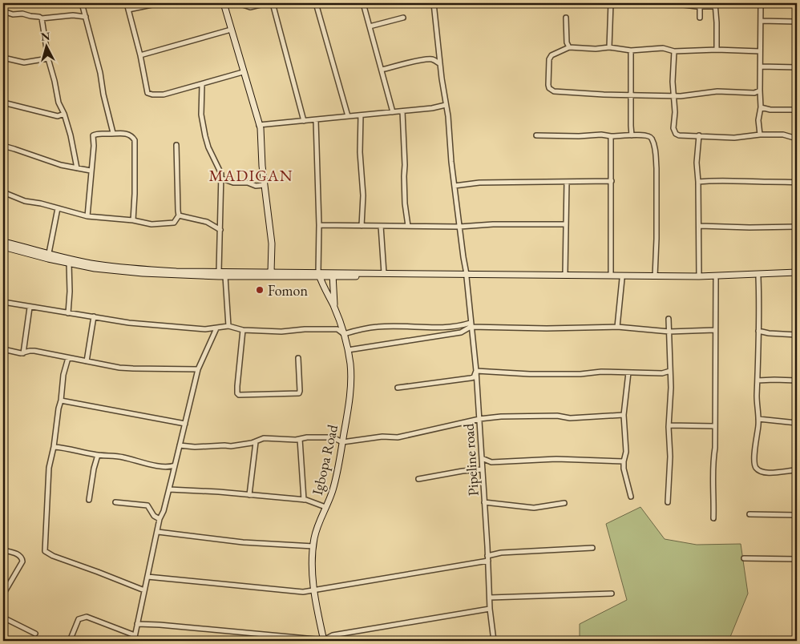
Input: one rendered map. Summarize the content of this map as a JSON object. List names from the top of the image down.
{
  "streets": {
    "main road": ["Igbopa Road"],
    "street": ["Pipeline road"]
  },
  "districts": ["MADIGAN"],
  "places": ["Fomon"],
  "north": "top"
}
